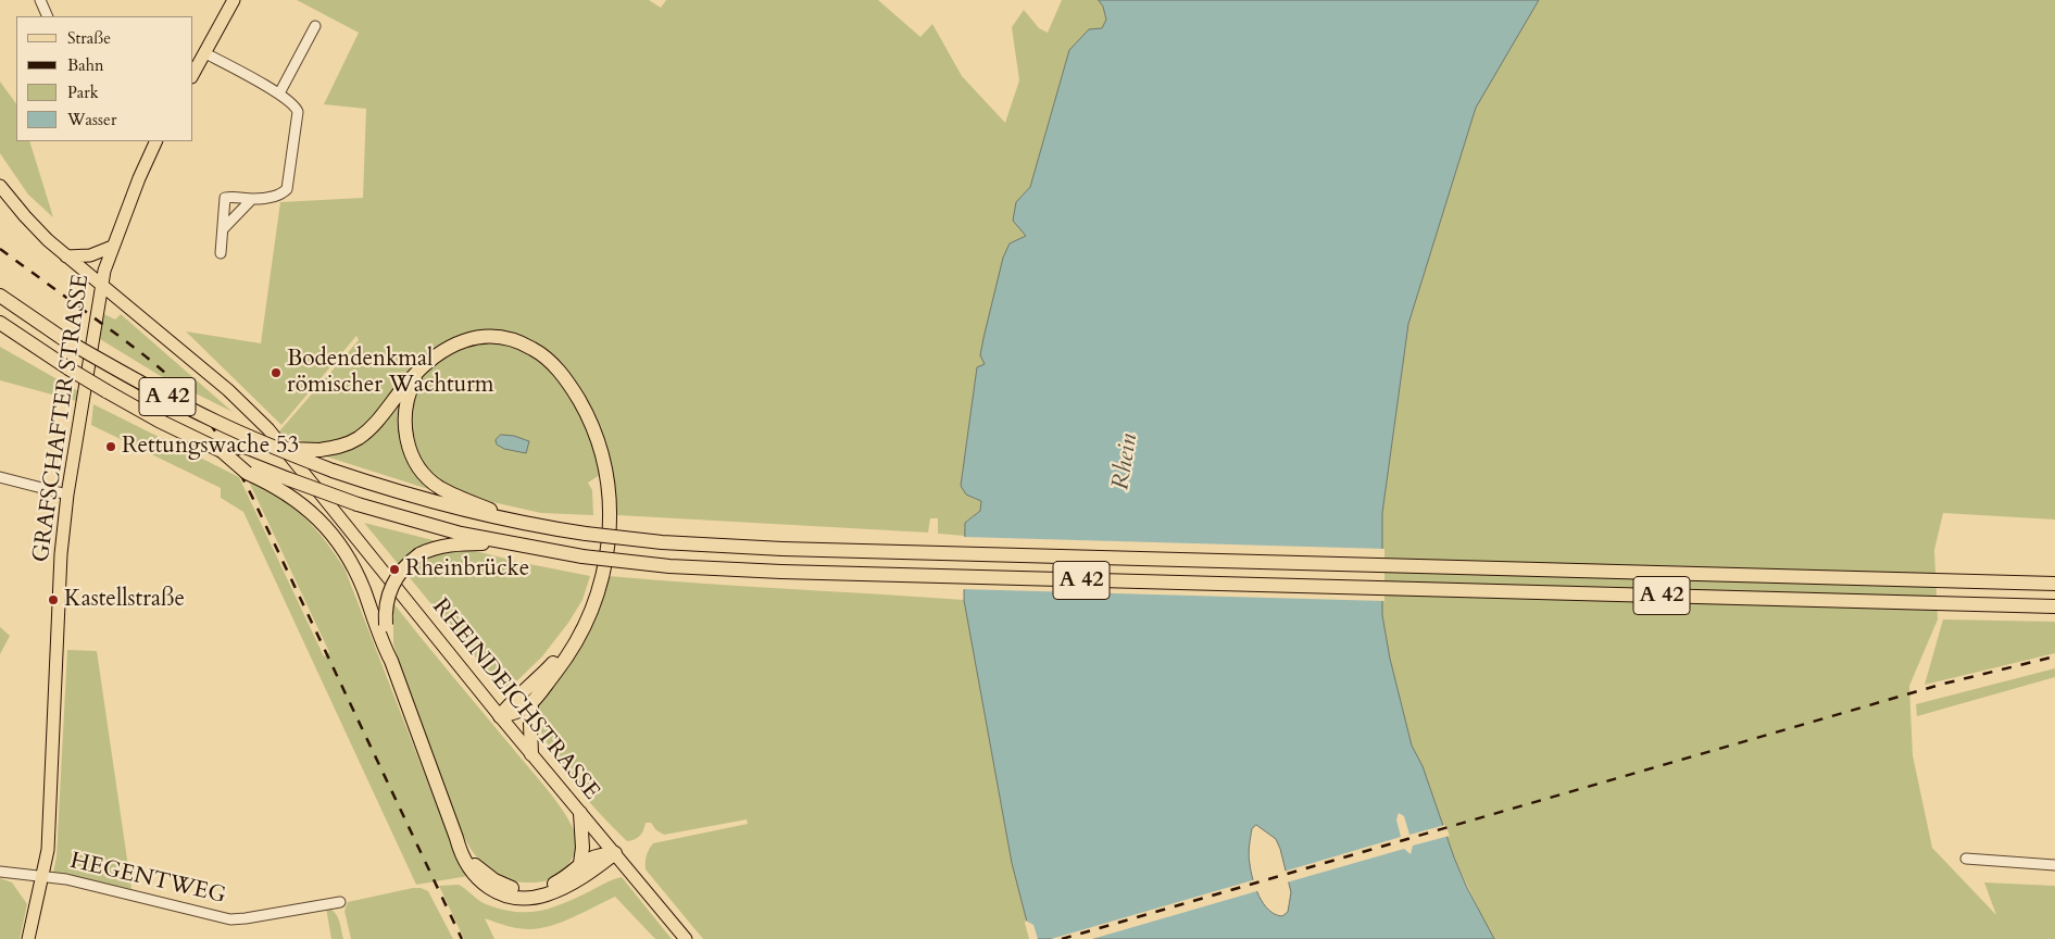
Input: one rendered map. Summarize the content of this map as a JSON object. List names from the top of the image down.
{
  "streets": {
    "highway": ["A 42"],
    "main road": ["GRAFSCHAFTER STRASSE", "RHEINDEICHSTRASSE"],
    "street": ["HEGENTWEG"]
  },
  "crossings": [
    ["GRAFSCHAFTER STRASSE", "RHEINDEICHSTRASSE"],
    ["GRAFSCHAFTER STRASSE", "HEGENTWEG"]
  ],
  "water": ["Rhein"],
  "places": [
    "Bodendenkmal römischer Wachturm",
    "Rettungswache 53",
    "Rheinbrücke",
    "Kastellstraße"
  ],
  "legend": [
    "Straße",
    "Bahn",
    "Park",
    "Wasser"
  ]
}
